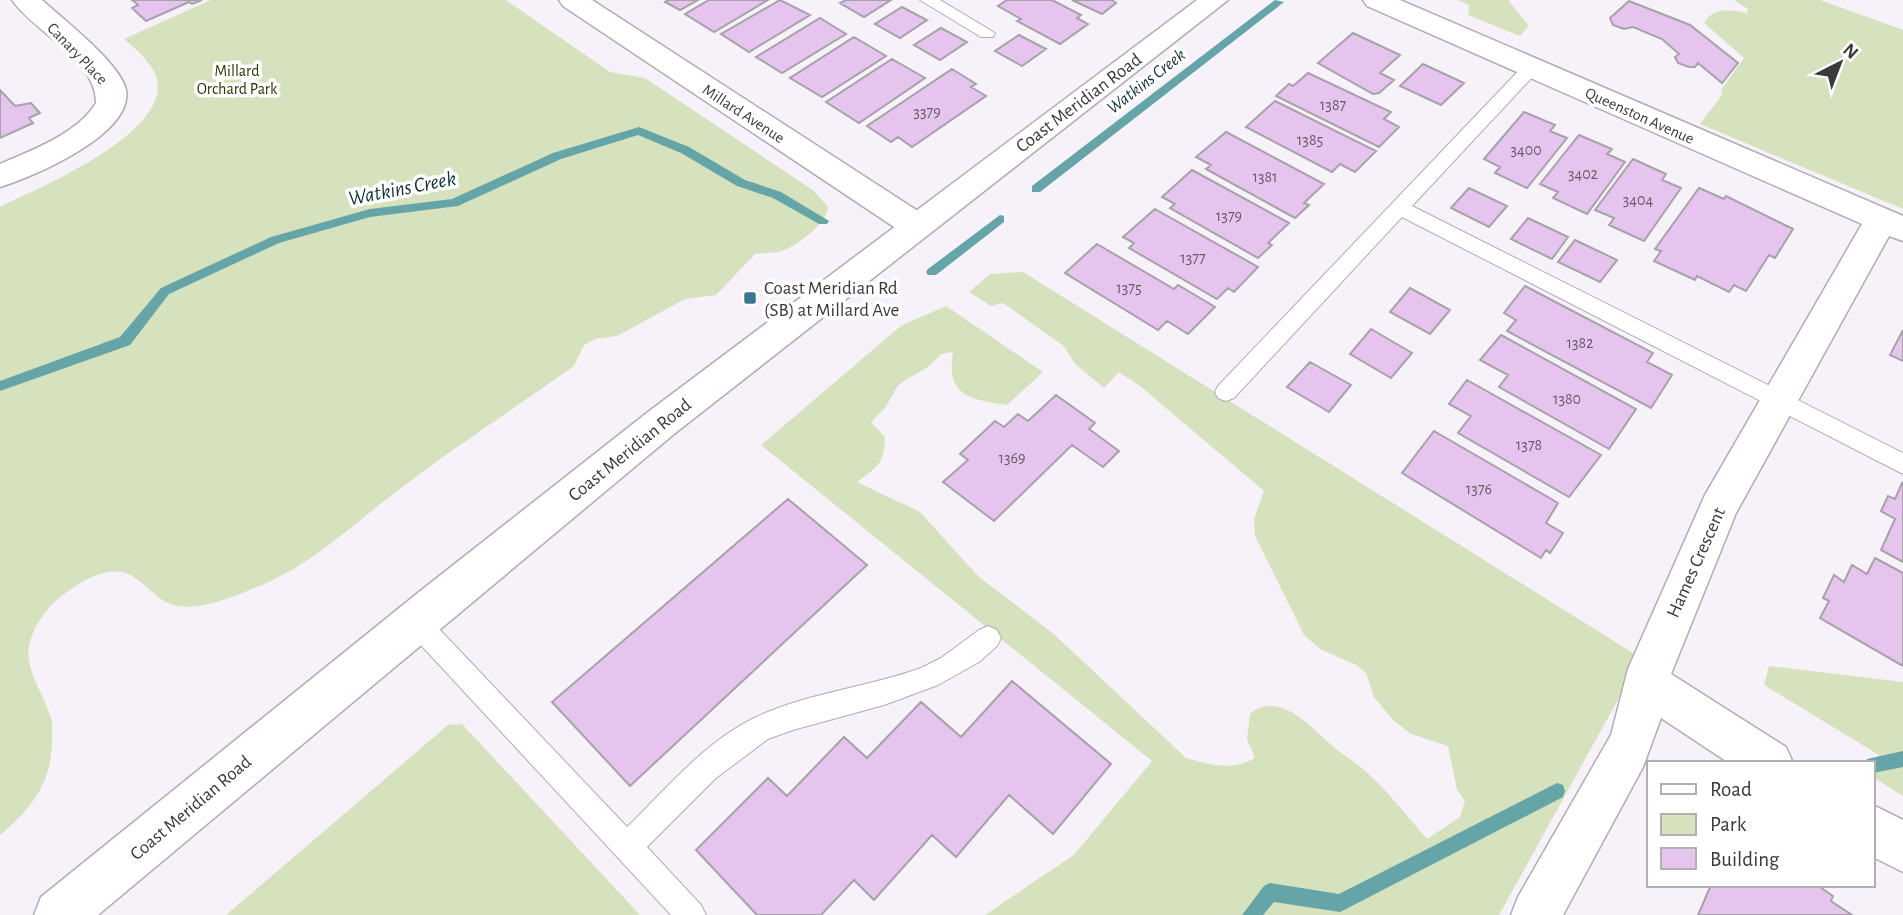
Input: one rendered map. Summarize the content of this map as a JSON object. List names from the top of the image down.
{
  "streets": {
    "street": [
      "Canary Place",
      "Coast Meridian Road",
      "Millard Avenue",
      "Queenston Avenue",
      "Hames Crescent"
    ]
  },
  "crossings": [
    ["Coast Meridian Road", "Millard Avenue"],
    ["Queenston Avenue", "Hames Crescent"]
  ],
  "water": ["Watkins Creek"],
  "parks": ["Millard Orchard Park"],
  "places": {
    "transit": ["Coast Meridian Rd (SB) at Millard Ave"]
  },
  "house_numbers": [
    "1387",
    "3379",
    "1385",
    "3400",
    "3402",
    "1381",
    "3404",
    "1379",
    "1377",
    "1375",
    "1382",
    "1380",
    "1378",
    "1369",
    "1376"
  ],
  "legend": ["Road", "Park", "Building"],
  "north": "top right"
}
